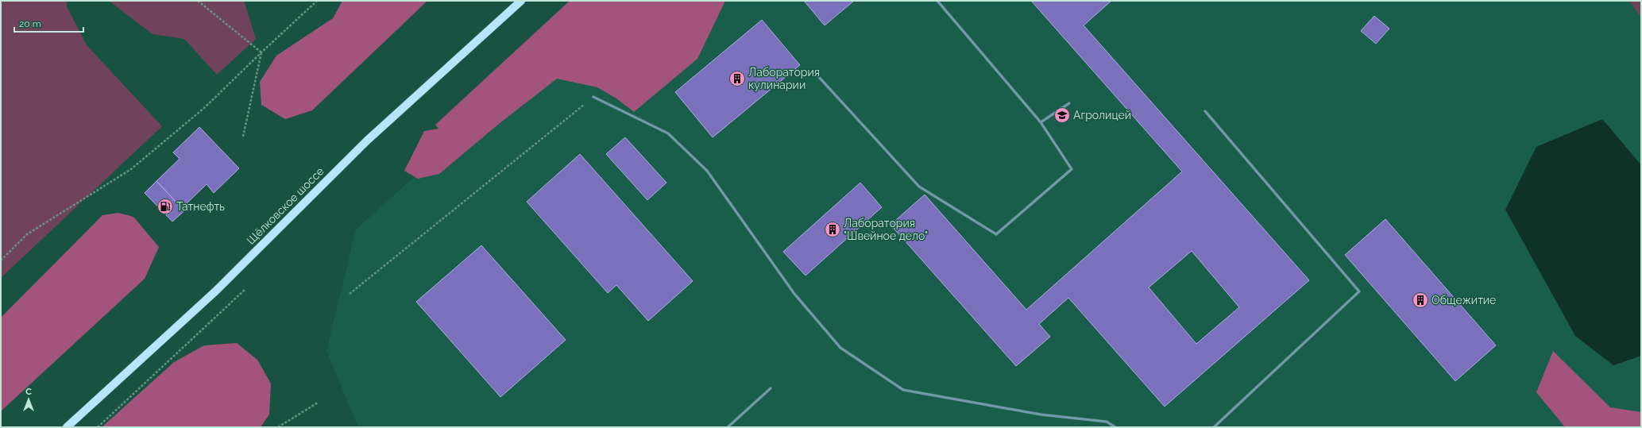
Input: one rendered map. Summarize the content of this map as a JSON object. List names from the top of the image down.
{
  "streets": {
    "main road": ["Щёлковское шоссе"]
  },
  "places": {
    "building": ["Лаборатория кулинарии", "Лаборатория \"Швейное дело\"", "Общежитие"],
    "school or university": ["Агролицей"],
    "fuel station": ["Татнефть"]
  },
  "scale_bar": "20 m",
  "north": "top"
}
